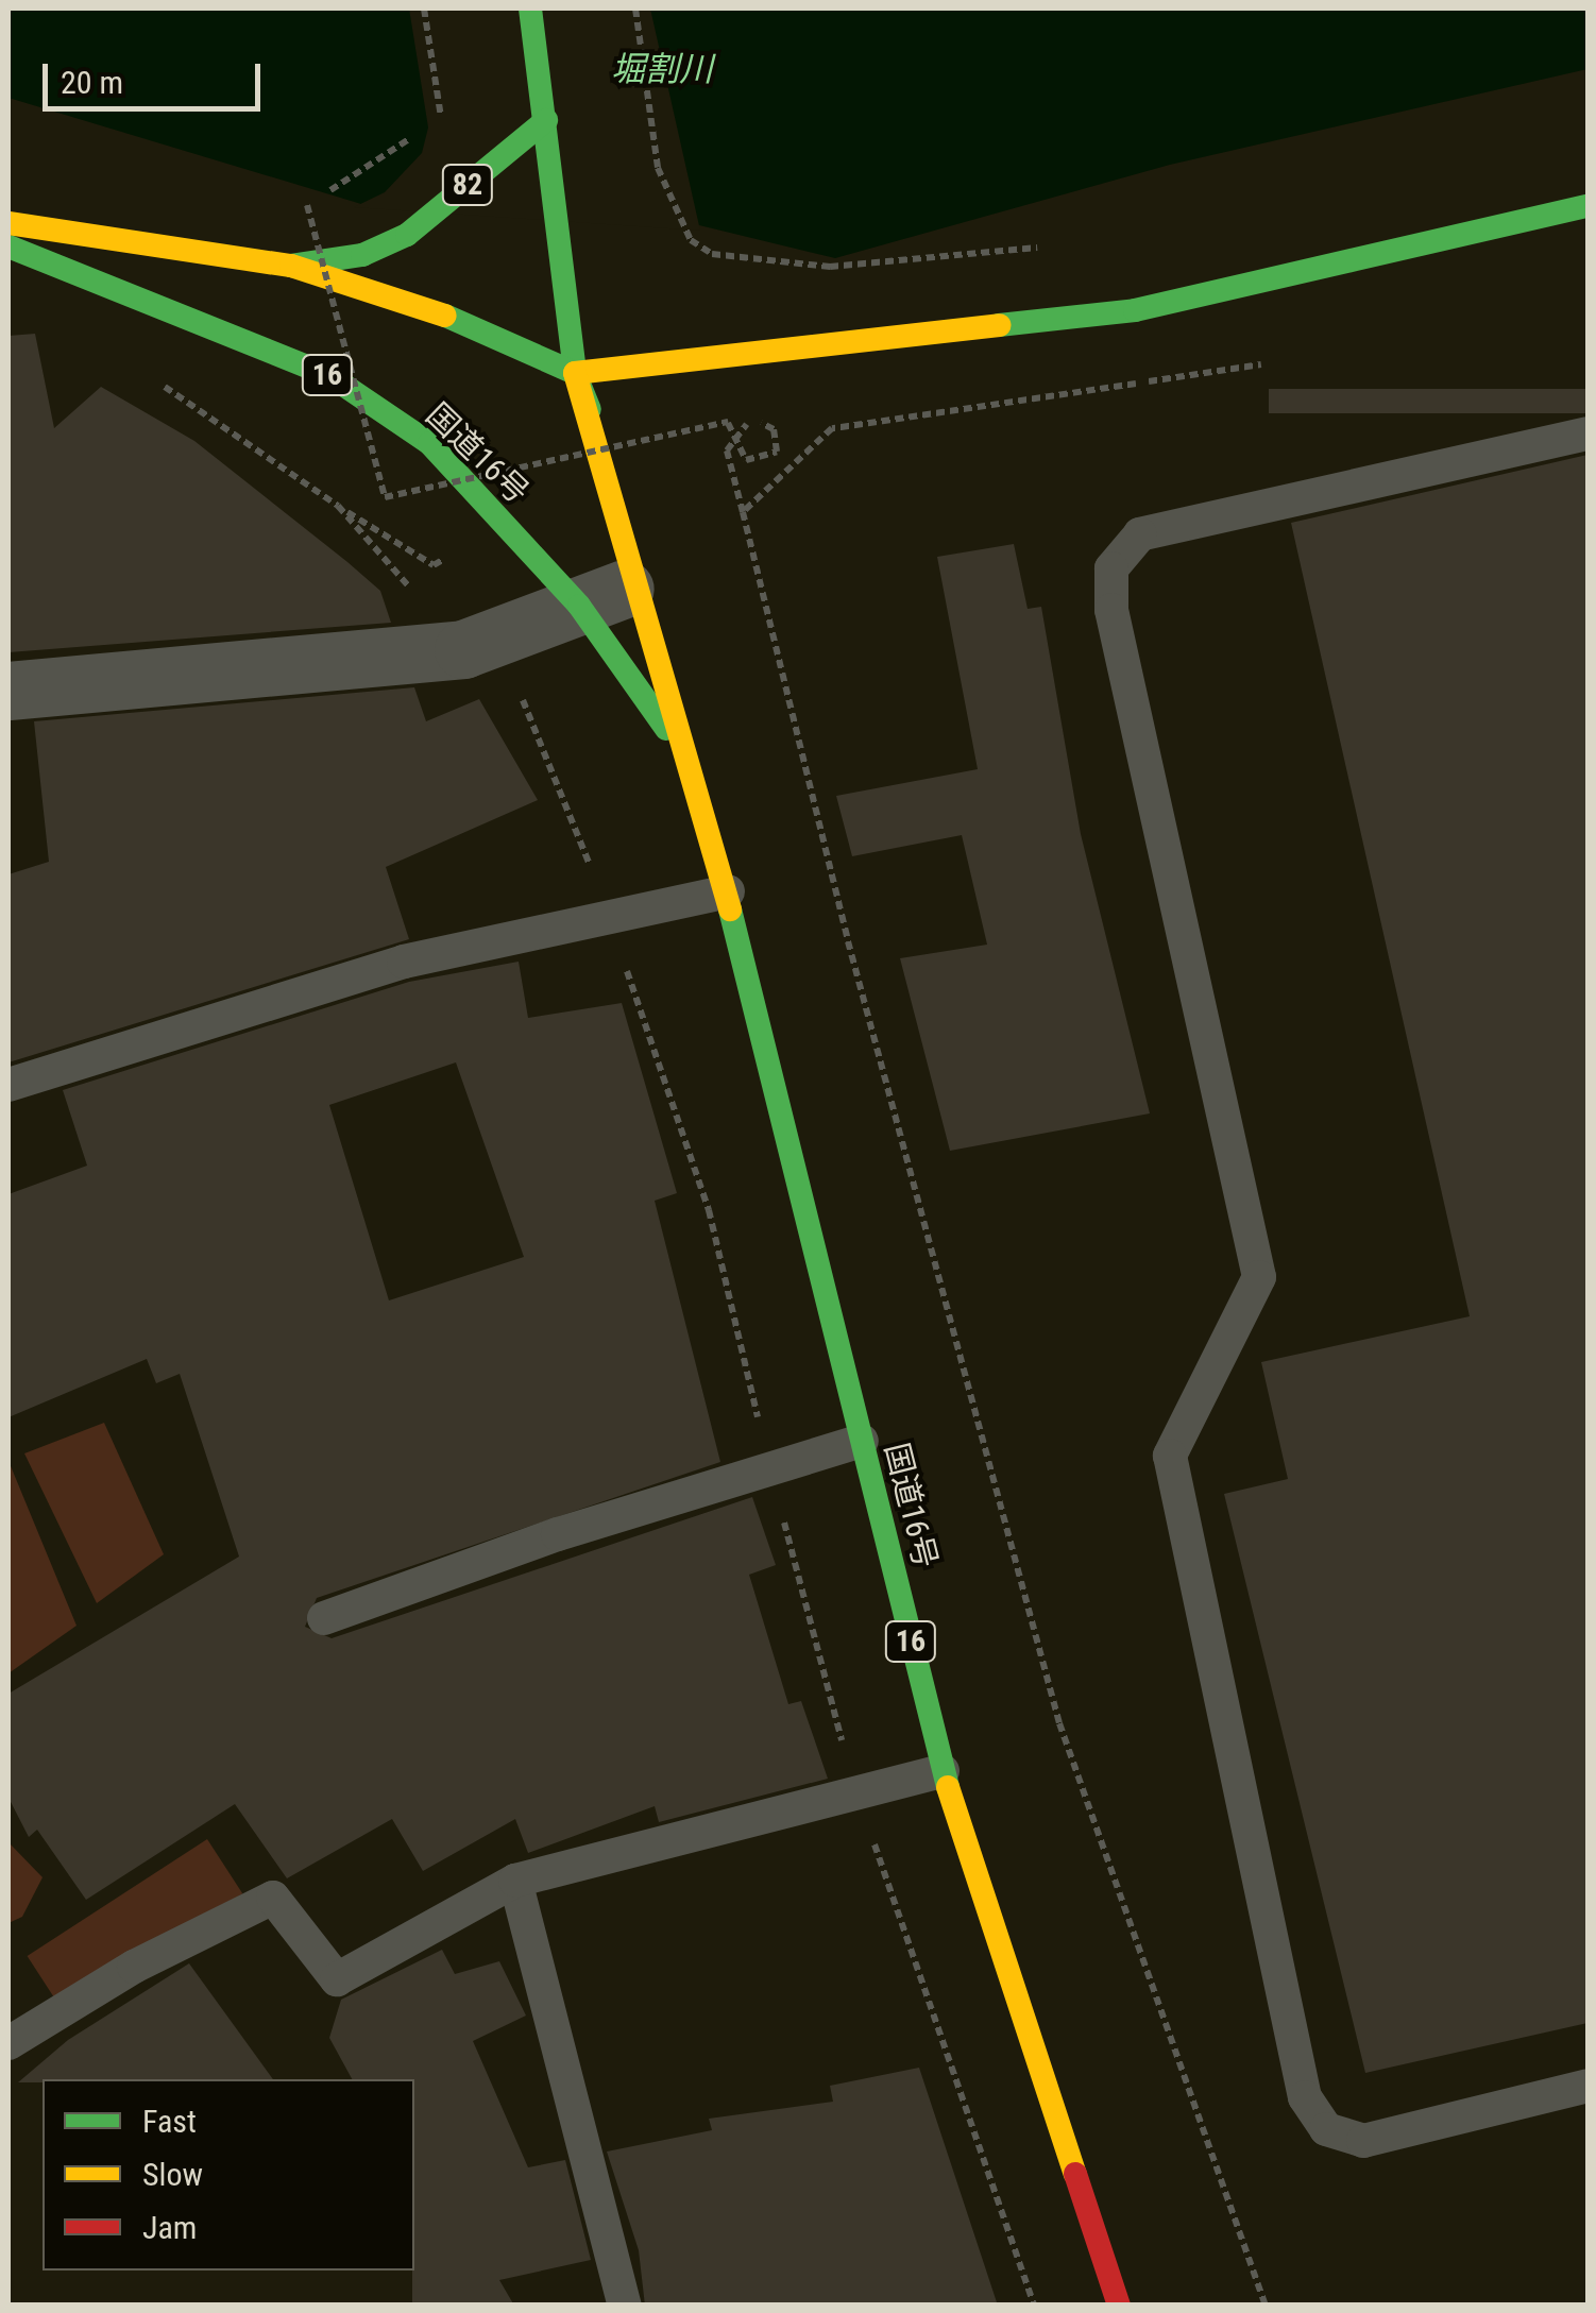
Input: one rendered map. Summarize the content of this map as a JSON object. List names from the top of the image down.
{
  "streets": {
    "main road": ["82", "16", "国道16号"]
  },
  "crossings": [
    ["82", "国道16号"]
  ],
  "water": ["堀割川"],
  "legend": ["Fast", "Slow", "Jam"],
  "scale_bar": "20 m"
}
